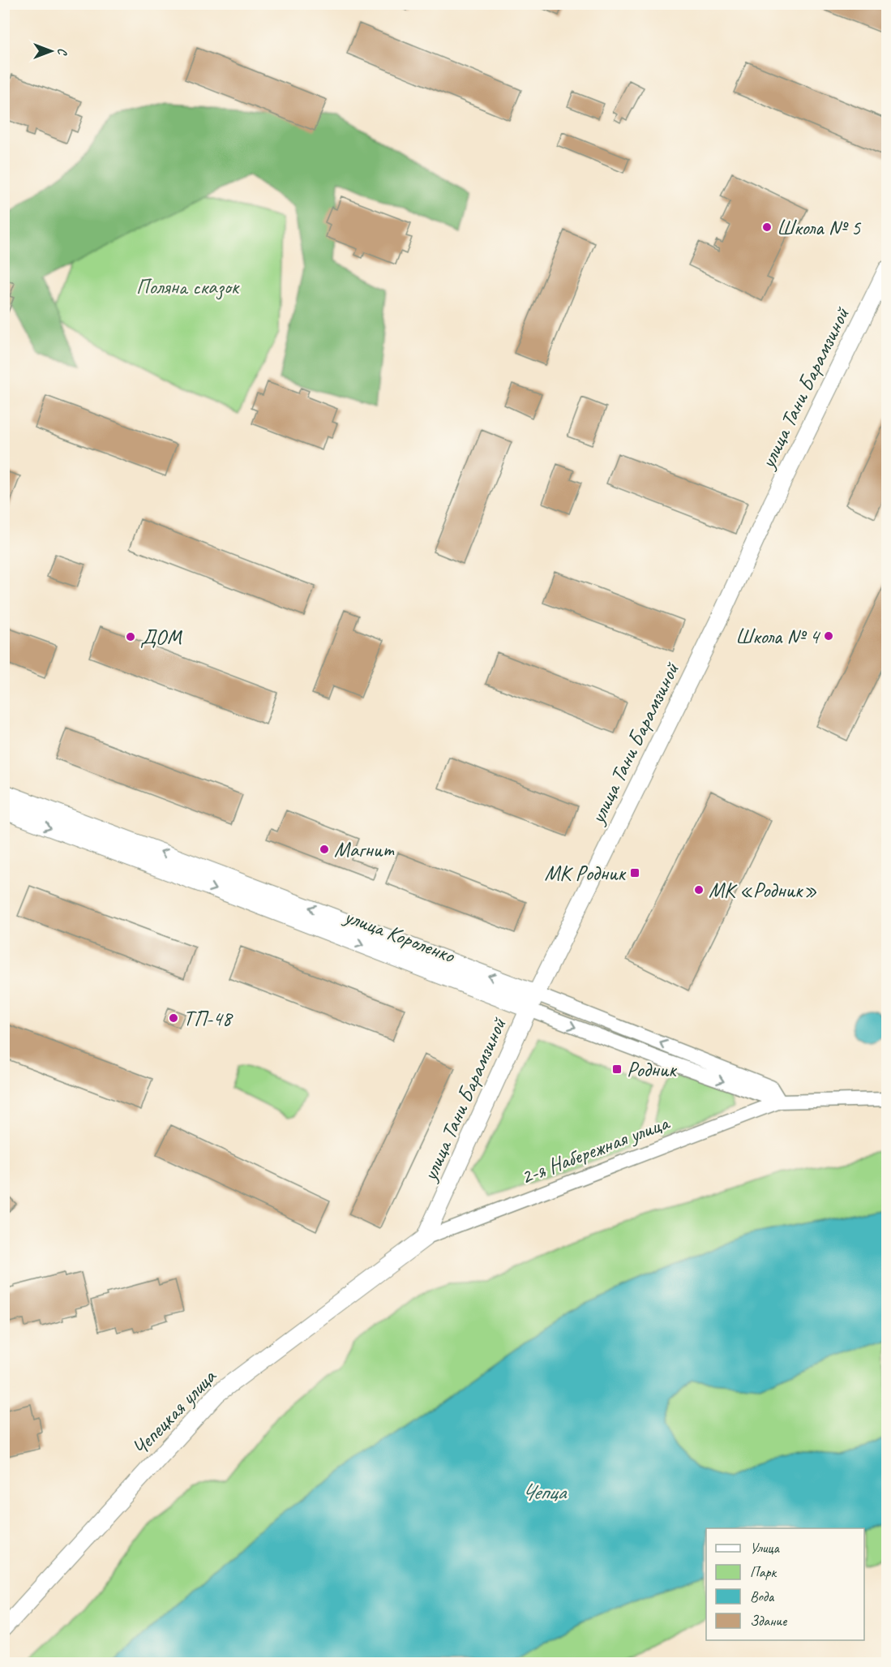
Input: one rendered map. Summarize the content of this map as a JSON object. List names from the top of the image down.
{
  "streets": {
    "street": [
      "улица Тани Барамзиной",
      "улица Короленко",
      "2-я Набережная улица",
      "Чепецкая улица"
    ]
  },
  "crossings": [
    ["улица Тани Барамзиной", "улица Короленко"],
    ["улица Тани Барамзиной", "2-я Набережная улица"],
    ["улица Тани Барамзиной", "Чепецкая улица"],
    ["улица Короленко", "2-я Набережная улица"],
    ["2-я Набережная улица", "Чепецкая улица"]
  ],
  "water": ["Чепца"],
  "parks": ["Поляна сказок"],
  "places": {
    "other": [
      "Школа № 5",
      "Школа № 4",
      "ДОМ",
      "Магнит",
      "МК «Родник»",
      "ТП-48"
    ],
    "transit": ["МК Родник", "Родник"]
  },
  "legend": [
    "Улица",
    "Парк",
    "Вода",
    "Здание"
  ],
  "north": "right"
}
